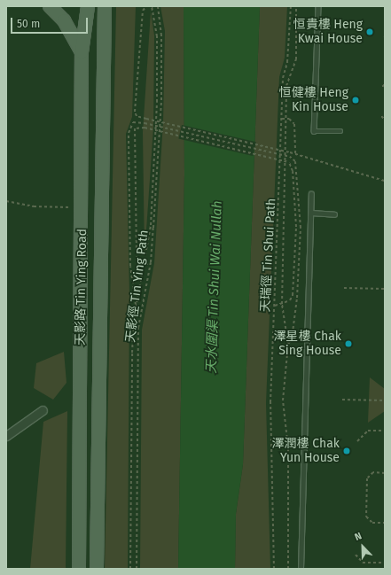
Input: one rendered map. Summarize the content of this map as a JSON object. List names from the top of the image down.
{
  "streets": {
    "main road": ["天影路 Tin Ying Road"],
    "path": ["天瑞徑 Tin Shui Path", "天影徑 Tin Ying Path"]
  },
  "water": ["天水圍渠 Tin Shui Wai Nullah"],
  "places": [
    "恒貴樓 Heng Kwai House",
    "恒健樓 Heng Kin House",
    "澤星樓 Chak Sing House",
    "澤潤樓 Chak Yun House"
  ],
  "scale_bar": "50 m",
  "north": "top left"
}
